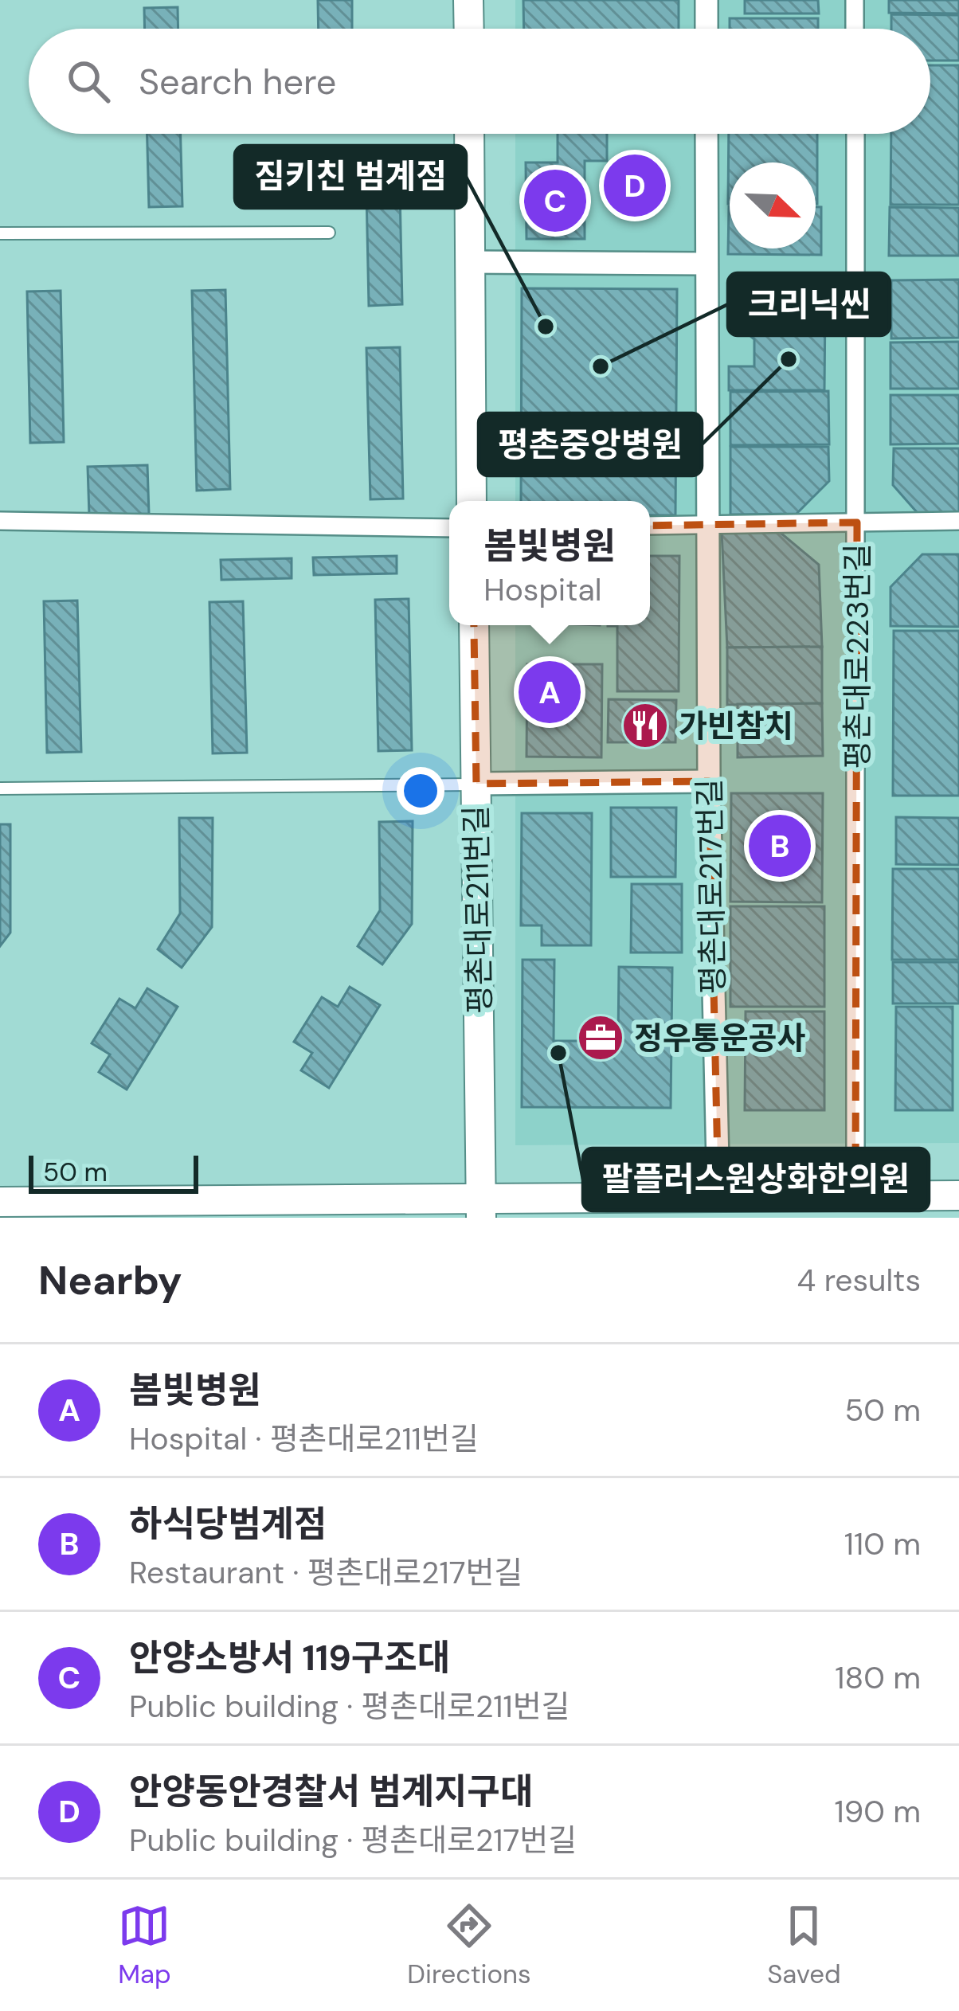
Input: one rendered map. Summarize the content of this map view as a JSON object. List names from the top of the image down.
{
  "streets": {
    "street": ["평촌대로223번길", "평촌대로217번길", "평촌대로211번길"]
  },
  "places": {
    "other": [
      "짐키친 범계점",
      "평촌중앙병원",
      "크리닉씬",
      "팔플러스원상화한의원"
    ],
    "restaurant": ["가빈참치"],
    "office": ["정우통운공사"]
  },
  "scale_bar": "50 m",
  "north": "bottom right",
  "page": {
    "search": "Search here",
    "pins": [
      "D",
      "C",
      "A",
      "B"
    ],
    "popup": ["봄빛병원", "Hospital"],
    "scale": "50 m",
    "heading": ["Nearby", "4 results"],
    "list": [
      {
        "mark": "A",
        "name": "봄빛병원",
        "note": "Hospital · 평촌대로211번길",
        "value": "50 m"
      },
      {
        "mark": "B",
        "name": "하식당범계점",
        "note": "Restaurant · 평촌대로217번길",
        "value": "110 m"
      },
      {
        "mark": "C",
        "name": "안양소방서 119구조대",
        "note": "Public building · 평촌대로211번길",
        "value": "180 m"
      },
      {
        "mark": "D",
        "name": "안양동안경찰서 범계지구대",
        "note": "Public building · 평촌대로217번길",
        "value": "190 m"
      }
    ],
    "nav": ["Map", "Directions", "Saved"]
  }
}
